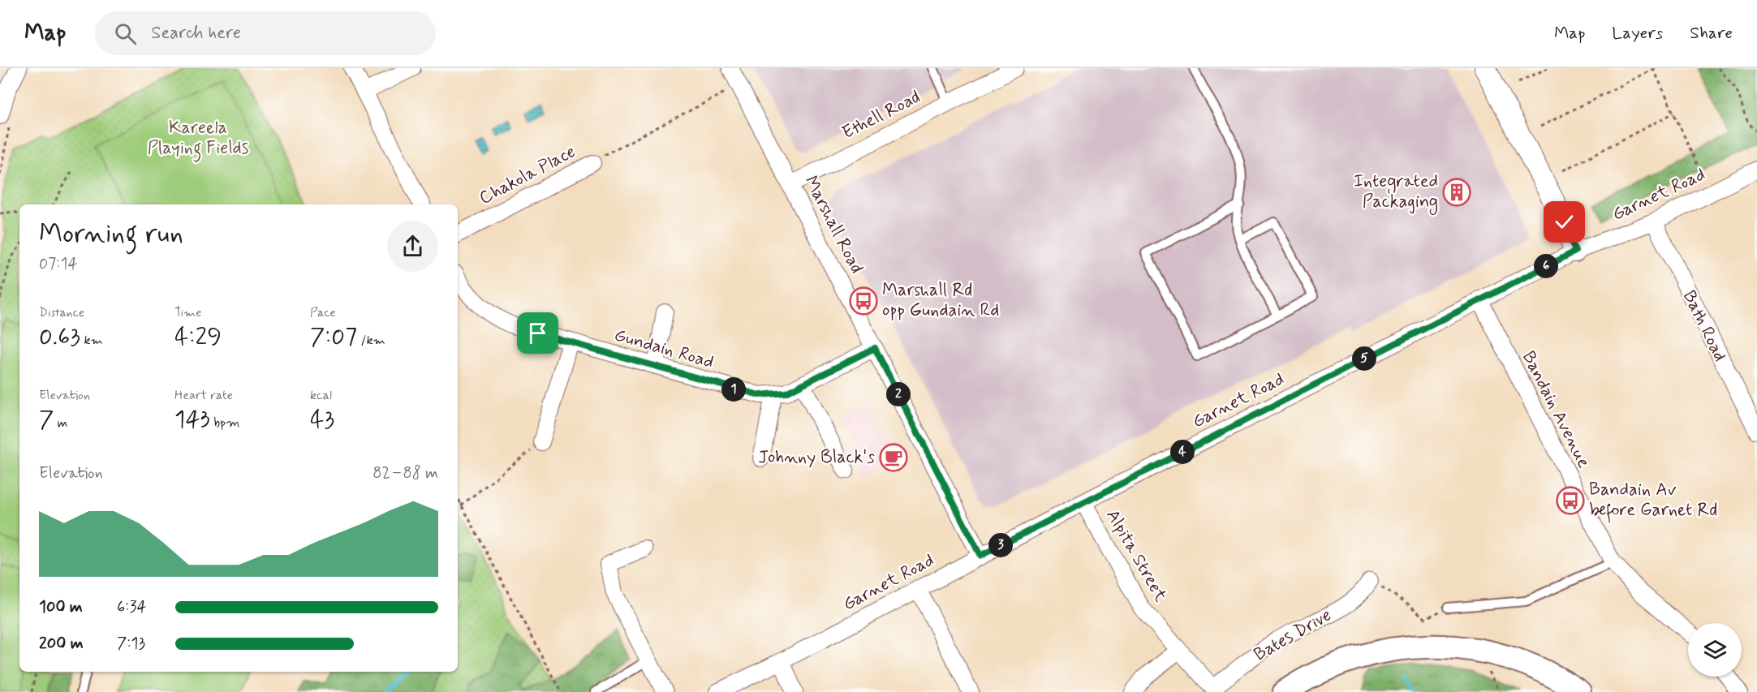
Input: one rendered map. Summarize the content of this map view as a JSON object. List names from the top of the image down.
{
  "streets": {
    "street": [
      "Ethell Road",
      "Chakola Place",
      "Garnet Road",
      "Marshall Road",
      "Bath Road",
      "Gundain Road",
      "Bandain Avenue",
      "Alpita Street",
      "Bates Drive"
    ]
  },
  "crossings": [
    ["Ethell Road", "Marshall Road"],
    ["Garnet Road", "Marshall Road"],
    ["Garnet Road", "Bath Road"],
    ["Garnet Road", "Bandain Avenue"],
    ["Garnet Road", "Alpita Street"],
    ["Marshall Road", "Gundain Road"],
    ["Alpita Street", "Bates Drive"]
  ],
  "parks": ["Kareela Playing Fields"],
  "places": {
    "building": ["Integrated Packaging"],
    "bus stop": ["Marshall Rd opp Gundain Rd", "Bandain Av before Garnet Rd"],
    "cafe": ["Johnny Black's"]
  },
  "page": {
    "header": "Map",
    "search": "Search here",
    "nav": ["Map", "Layers", "Share"],
    "heading": ["Morning run", "07:14"],
    "pins": [
      "6",
      "5",
      "1",
      "2",
      "4",
      "3"
    ],
    "stats": [
      ["Distance", "0.63 km"],
      ["Time", "4:29"],
      ["Pace", "7:07 /km"],
      ["Elevation", "7 m"],
      ["Heart rate", "143 bpm"],
      ["kcal", "43"]
    ],
    "chart": ["Elevation", "82–88 m"],
    "list": [
      {
        "name": "100 m",
        "note": "6:34"
      },
      {
        "name": "200 m",
        "note": "7:13"
      }
    ]
  }
}
